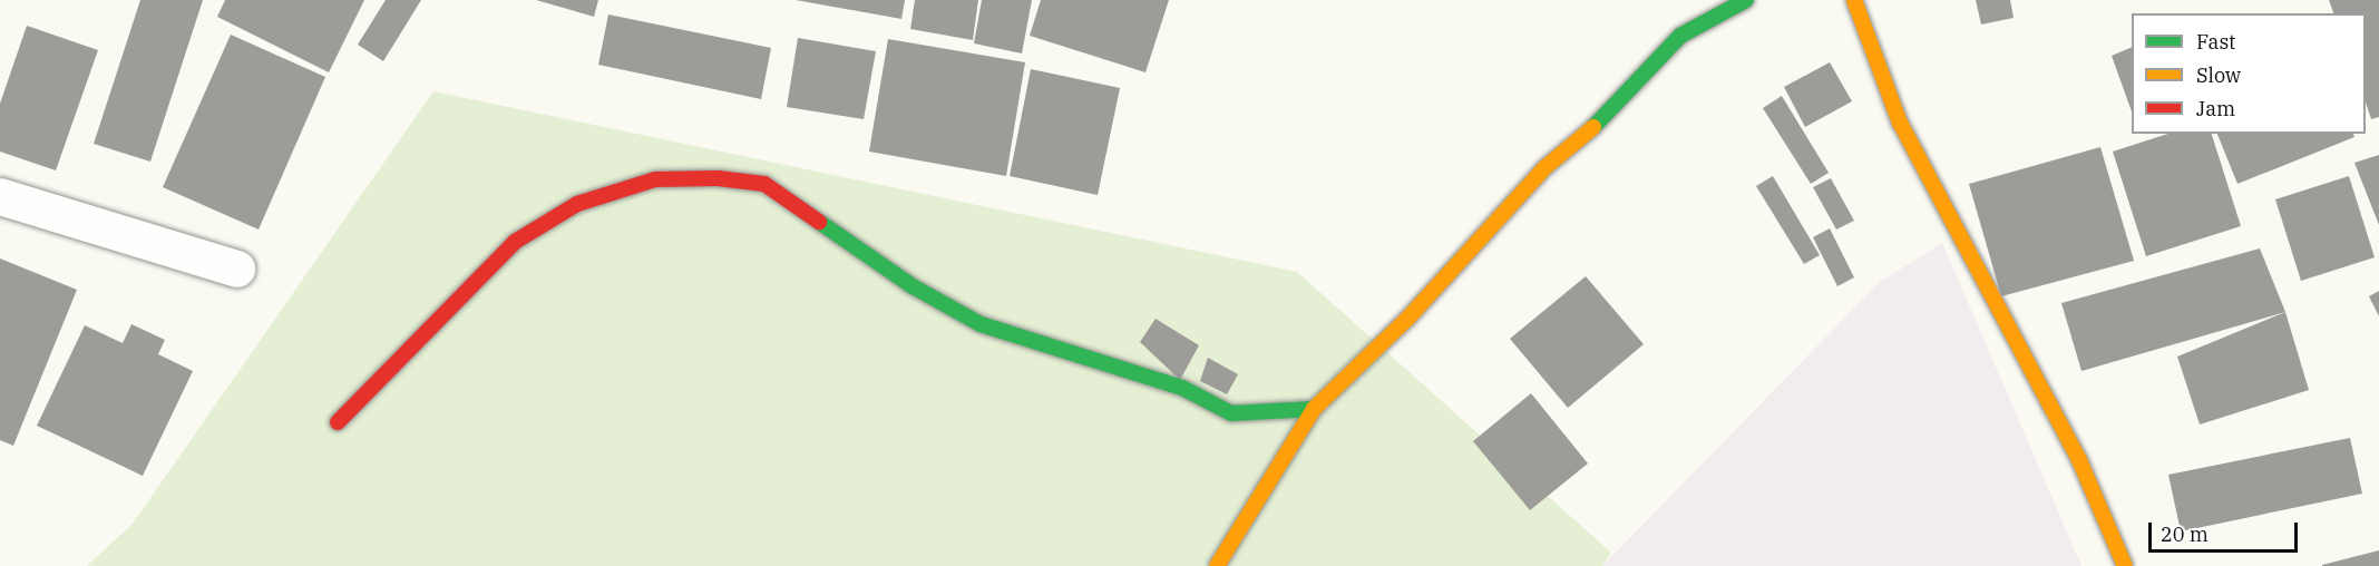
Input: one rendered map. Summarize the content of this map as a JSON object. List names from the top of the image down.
{
  "legend": ["Fast", "Slow", "Jam"],
  "scale_bar": "20 m"
}
